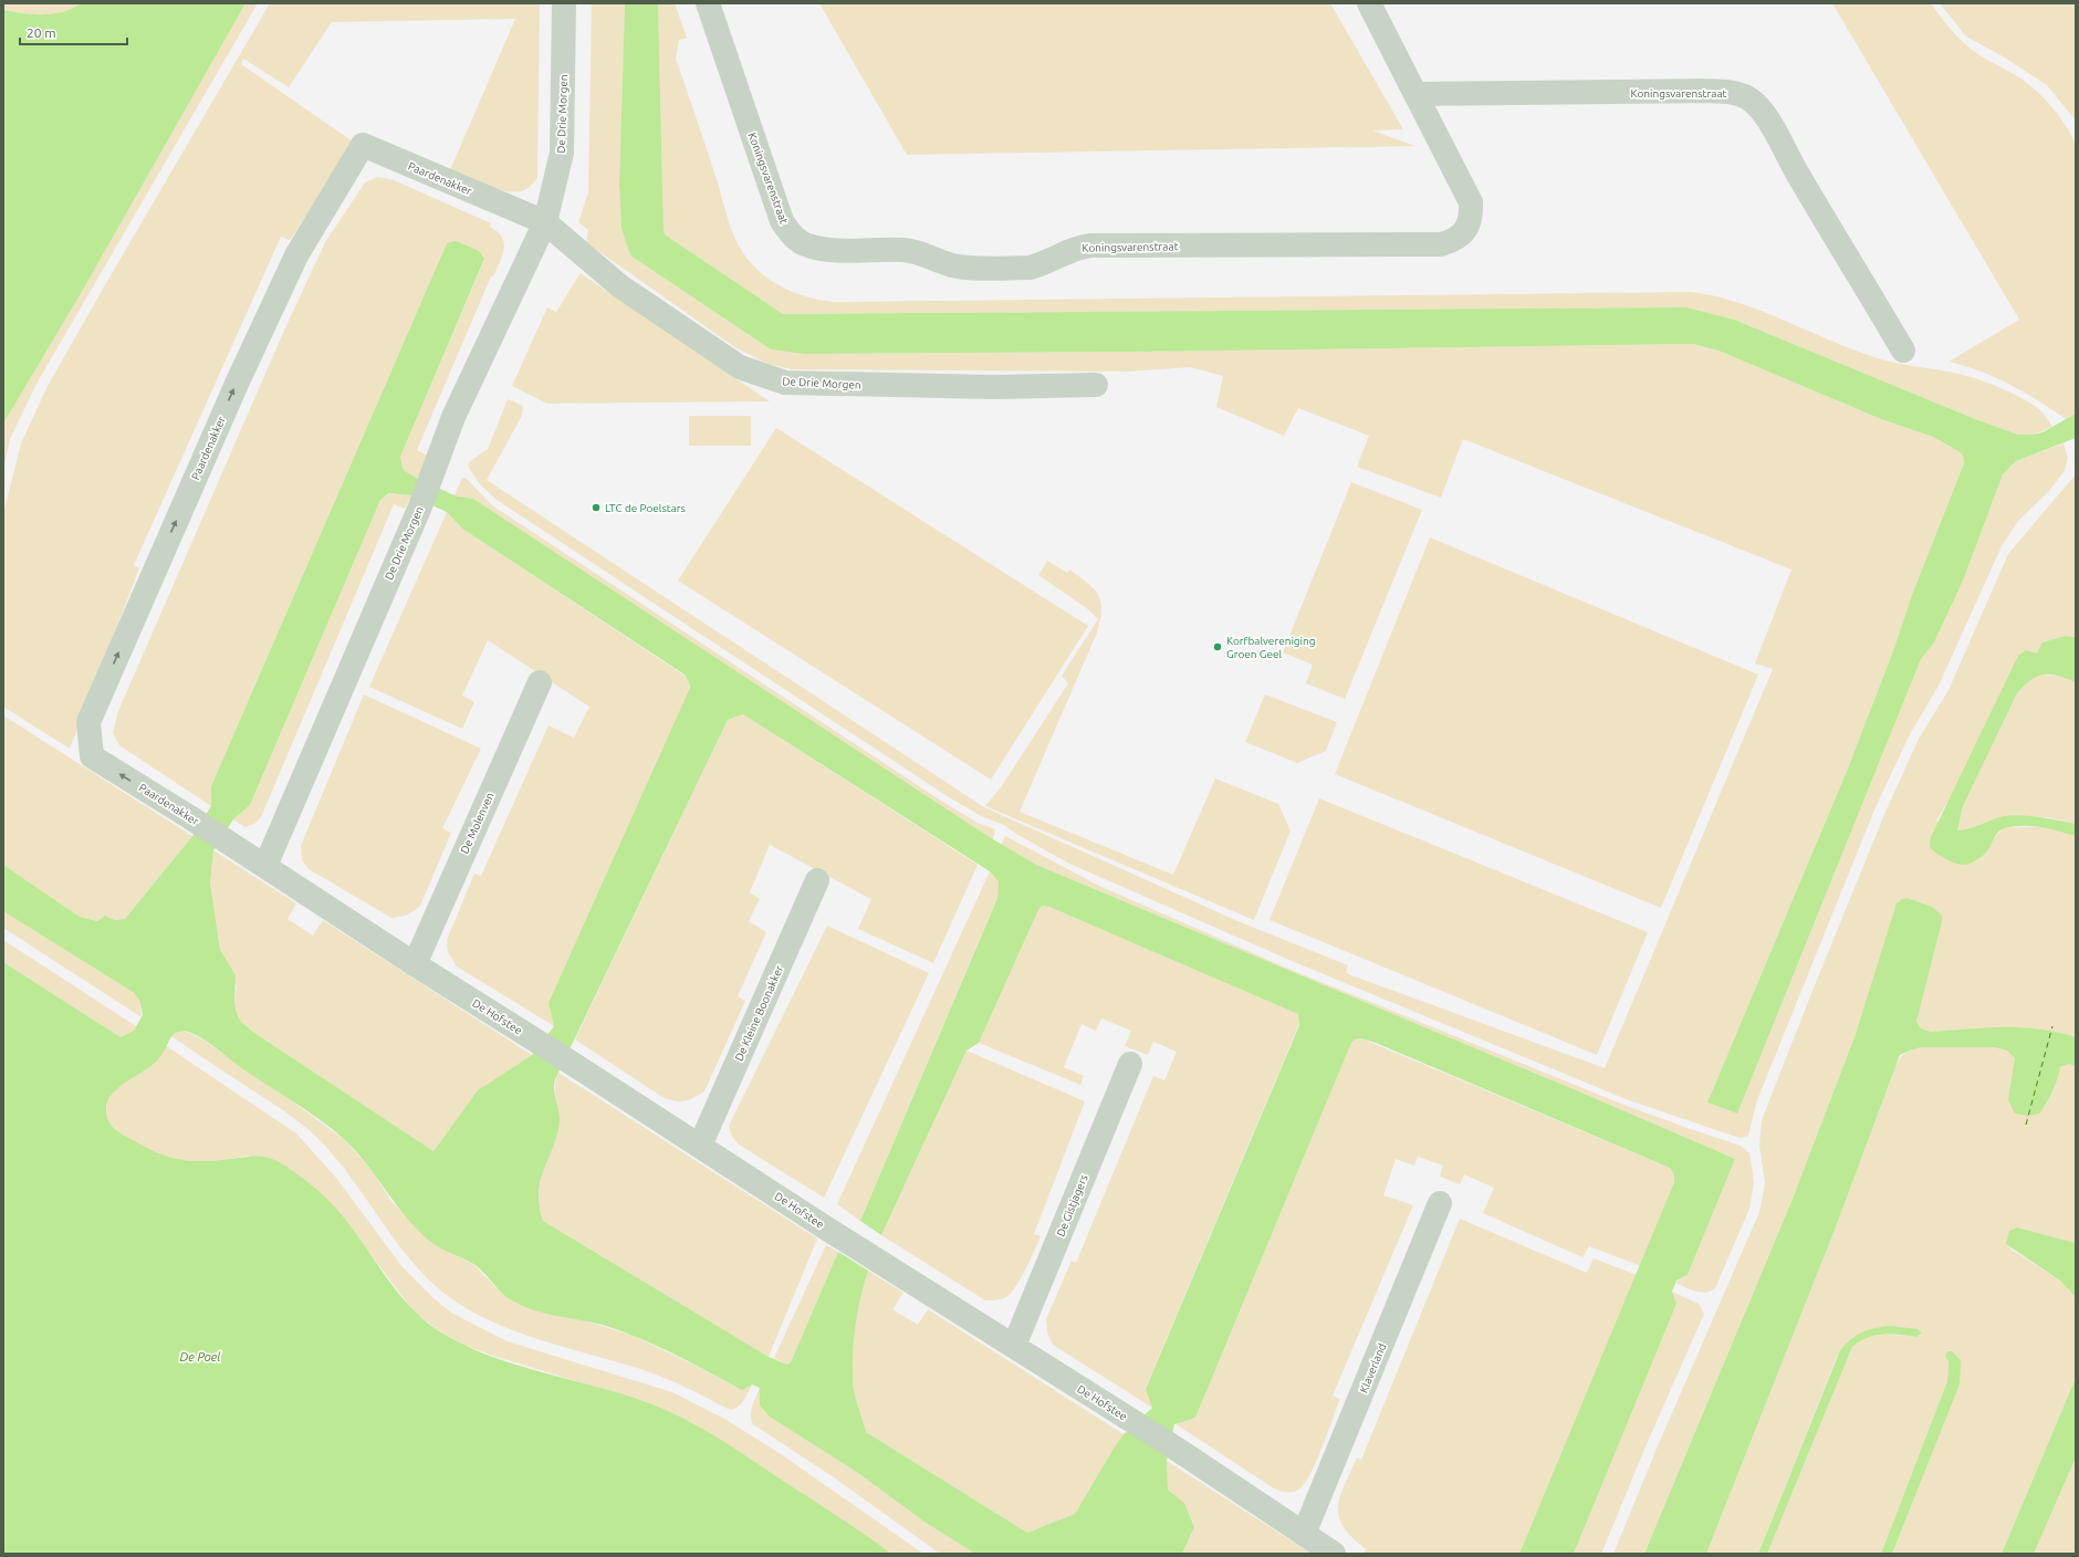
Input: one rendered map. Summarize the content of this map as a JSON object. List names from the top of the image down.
{
  "streets": {
    "street": [
      "Koningsvarenstraat",
      "De Drie Morgen",
      "Paardenakker",
      "De Molenven",
      "De Kleine Boonakker",
      "De Hofstee",
      "De Gistjagers",
      "Klaverland"
    ]
  },
  "crossings": [
    ["De Drie Morgen", "Paardenakker"],
    ["De Drie Morgen", "De Hofstee"],
    ["Paardenakker", "De Hofstee"],
    ["De Molenven", "De Hofstee"],
    ["De Kleine Boonakker", "De Hofstee"],
    ["De Hofstee", "De Gistjagers"],
    ["De Hofstee", "Klaverland"]
  ],
  "water": ["De Poel"],
  "places": ["LTC de Poelstars", "Korfbalvereniging Groen Geel"],
  "scale_bar": "20 m"
}
